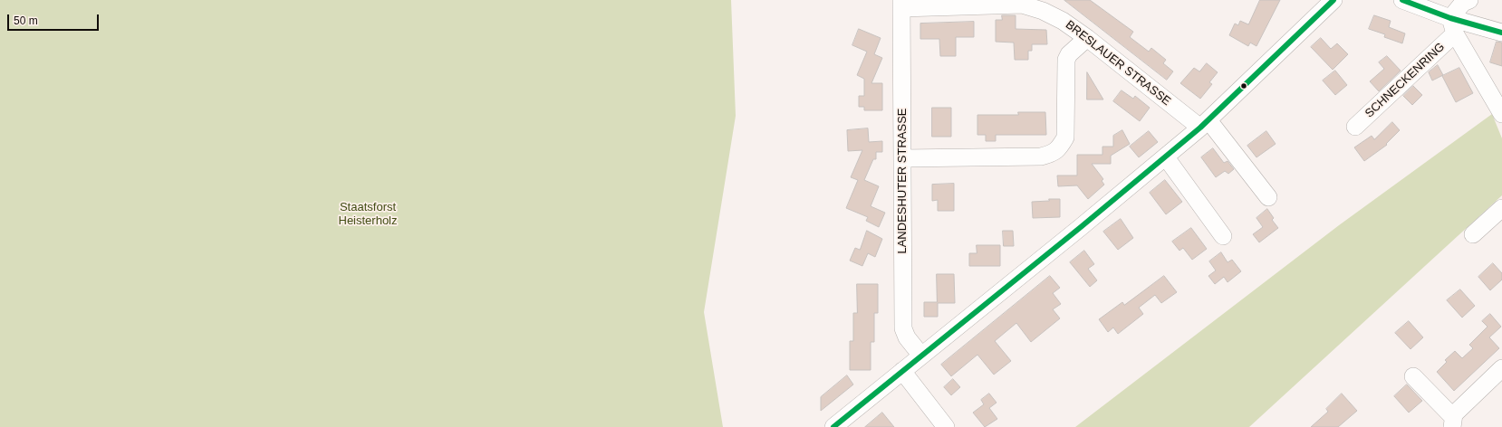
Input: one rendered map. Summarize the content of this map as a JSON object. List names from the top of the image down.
{
  "streets": {
    "street": ["BRESLAUER STRASSE", "SCHNECKENRING", "LANDESHUTER STRASSE"]
  },
  "crossings": [
    ["BRESLAUER STRASSE", "LANDESHUTER STRASSE"]
  ],
  "parks": ["Staatsforst Heisterholz"],
  "scale_bar": "50 m"
}
